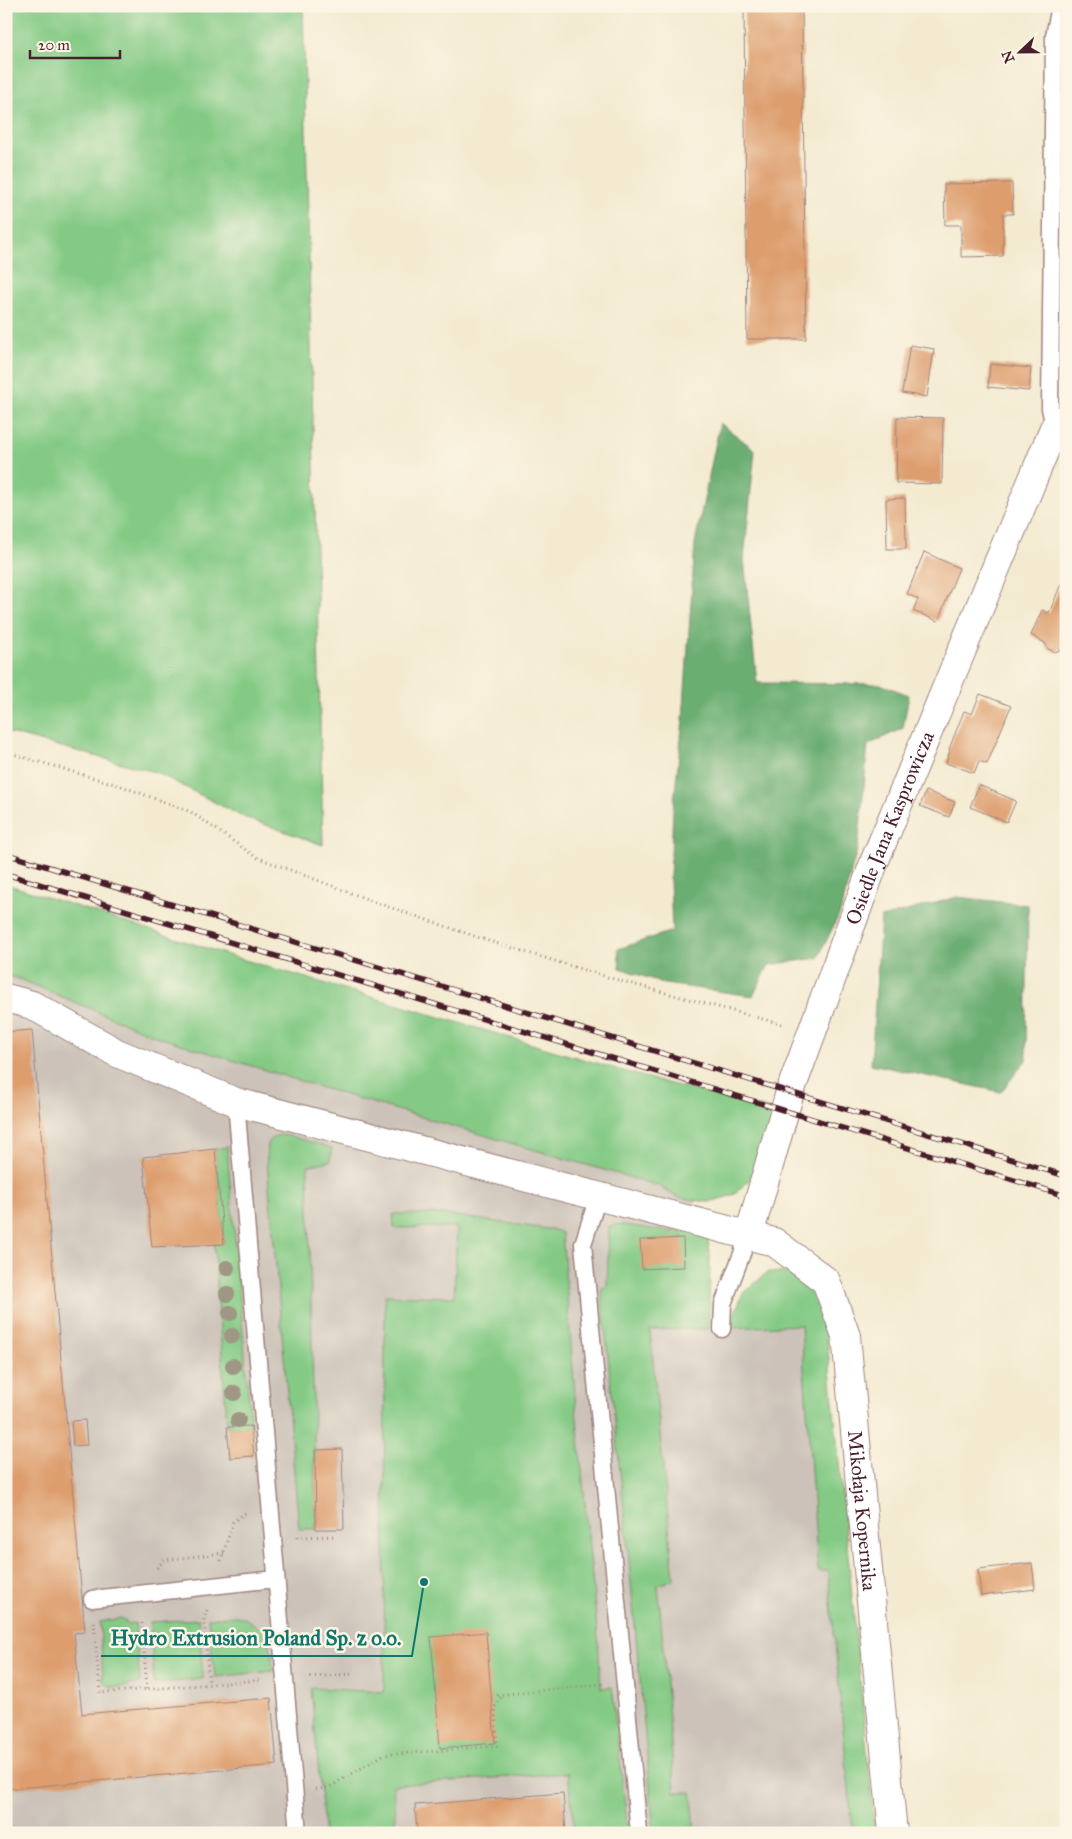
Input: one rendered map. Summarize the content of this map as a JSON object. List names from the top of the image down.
{
  "streets": {
    "street": ["Osiedle Jana Kasprowicza", "Mikołaja Kopernika"]
  },
  "crossings": [
    ["Osiedle Jana Kasprowicza", "Mikołaja Kopernika"]
  ],
  "places": ["Hydro Extrusion Poland Sp. z o.o."],
  "scale_bar": "20 m",
  "north": "left"
}
